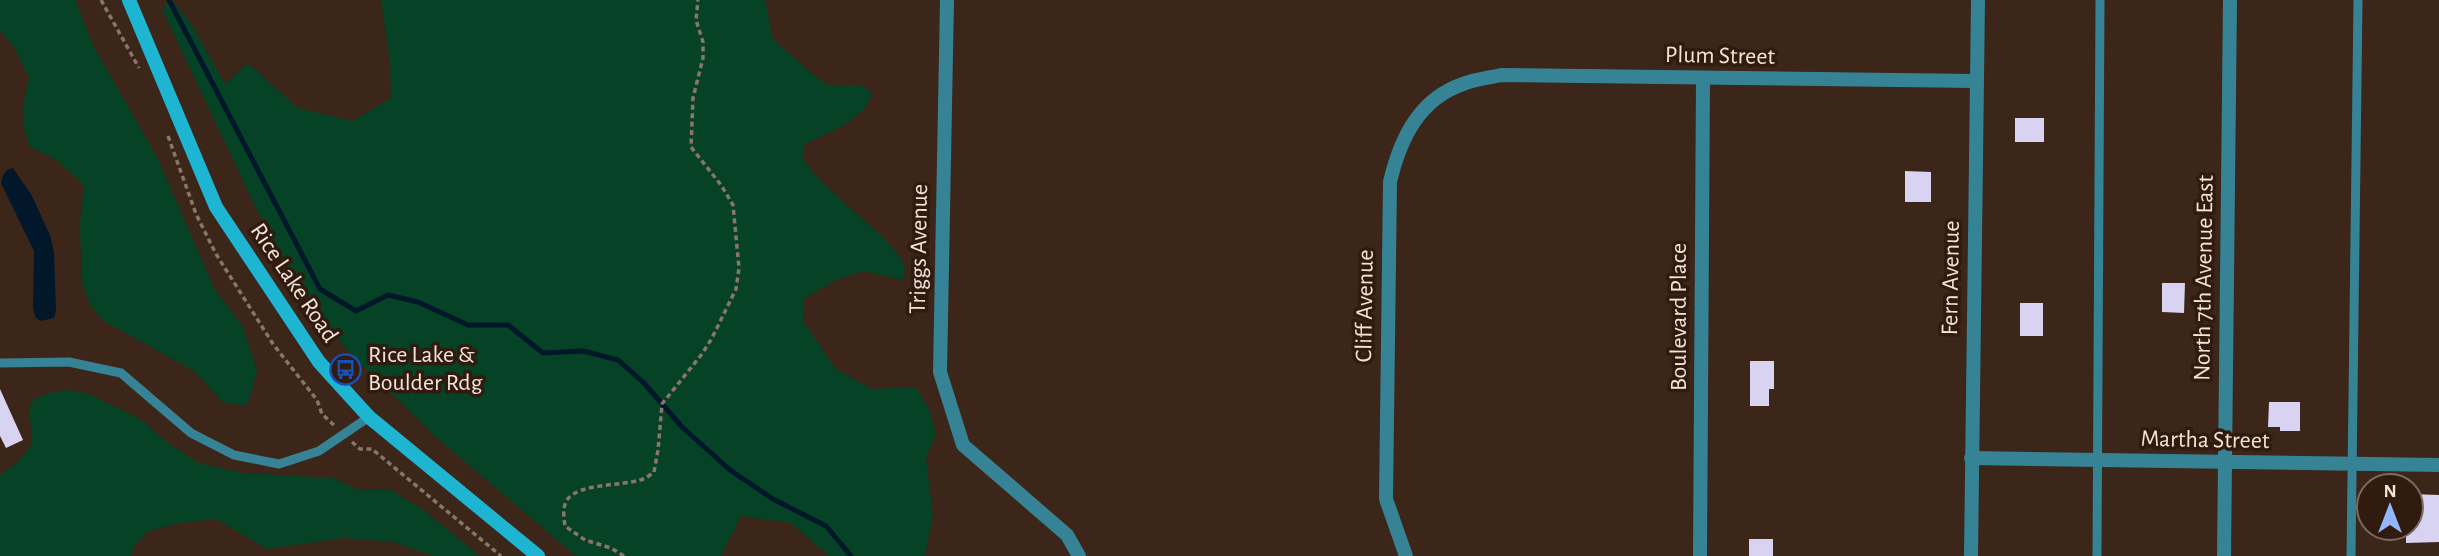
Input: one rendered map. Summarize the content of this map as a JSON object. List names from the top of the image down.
{
  "streets": {
    "main road": ["Rice Lake Road"],
    "street": [
      "Plum Street",
      "Triggs Avenue",
      "Fern Avenue",
      "North 7th Avenue East",
      "Cliff Avenue",
      "Boulevard Place",
      "Martha Street"
    ]
  },
  "crossings": [
    ["Plum Street", "Fern Avenue"],
    ["Plum Street", "Cliff Avenue"],
    ["Plum Street", "Boulevard Place"],
    ["Fern Avenue", "Martha Street"],
    ["North 7th Avenue East", "Martha Street"]
  ],
  "places": {
    "bus stop": ["Rice Lake & Boulder Rdg"]
  },
  "north": "top"
}
